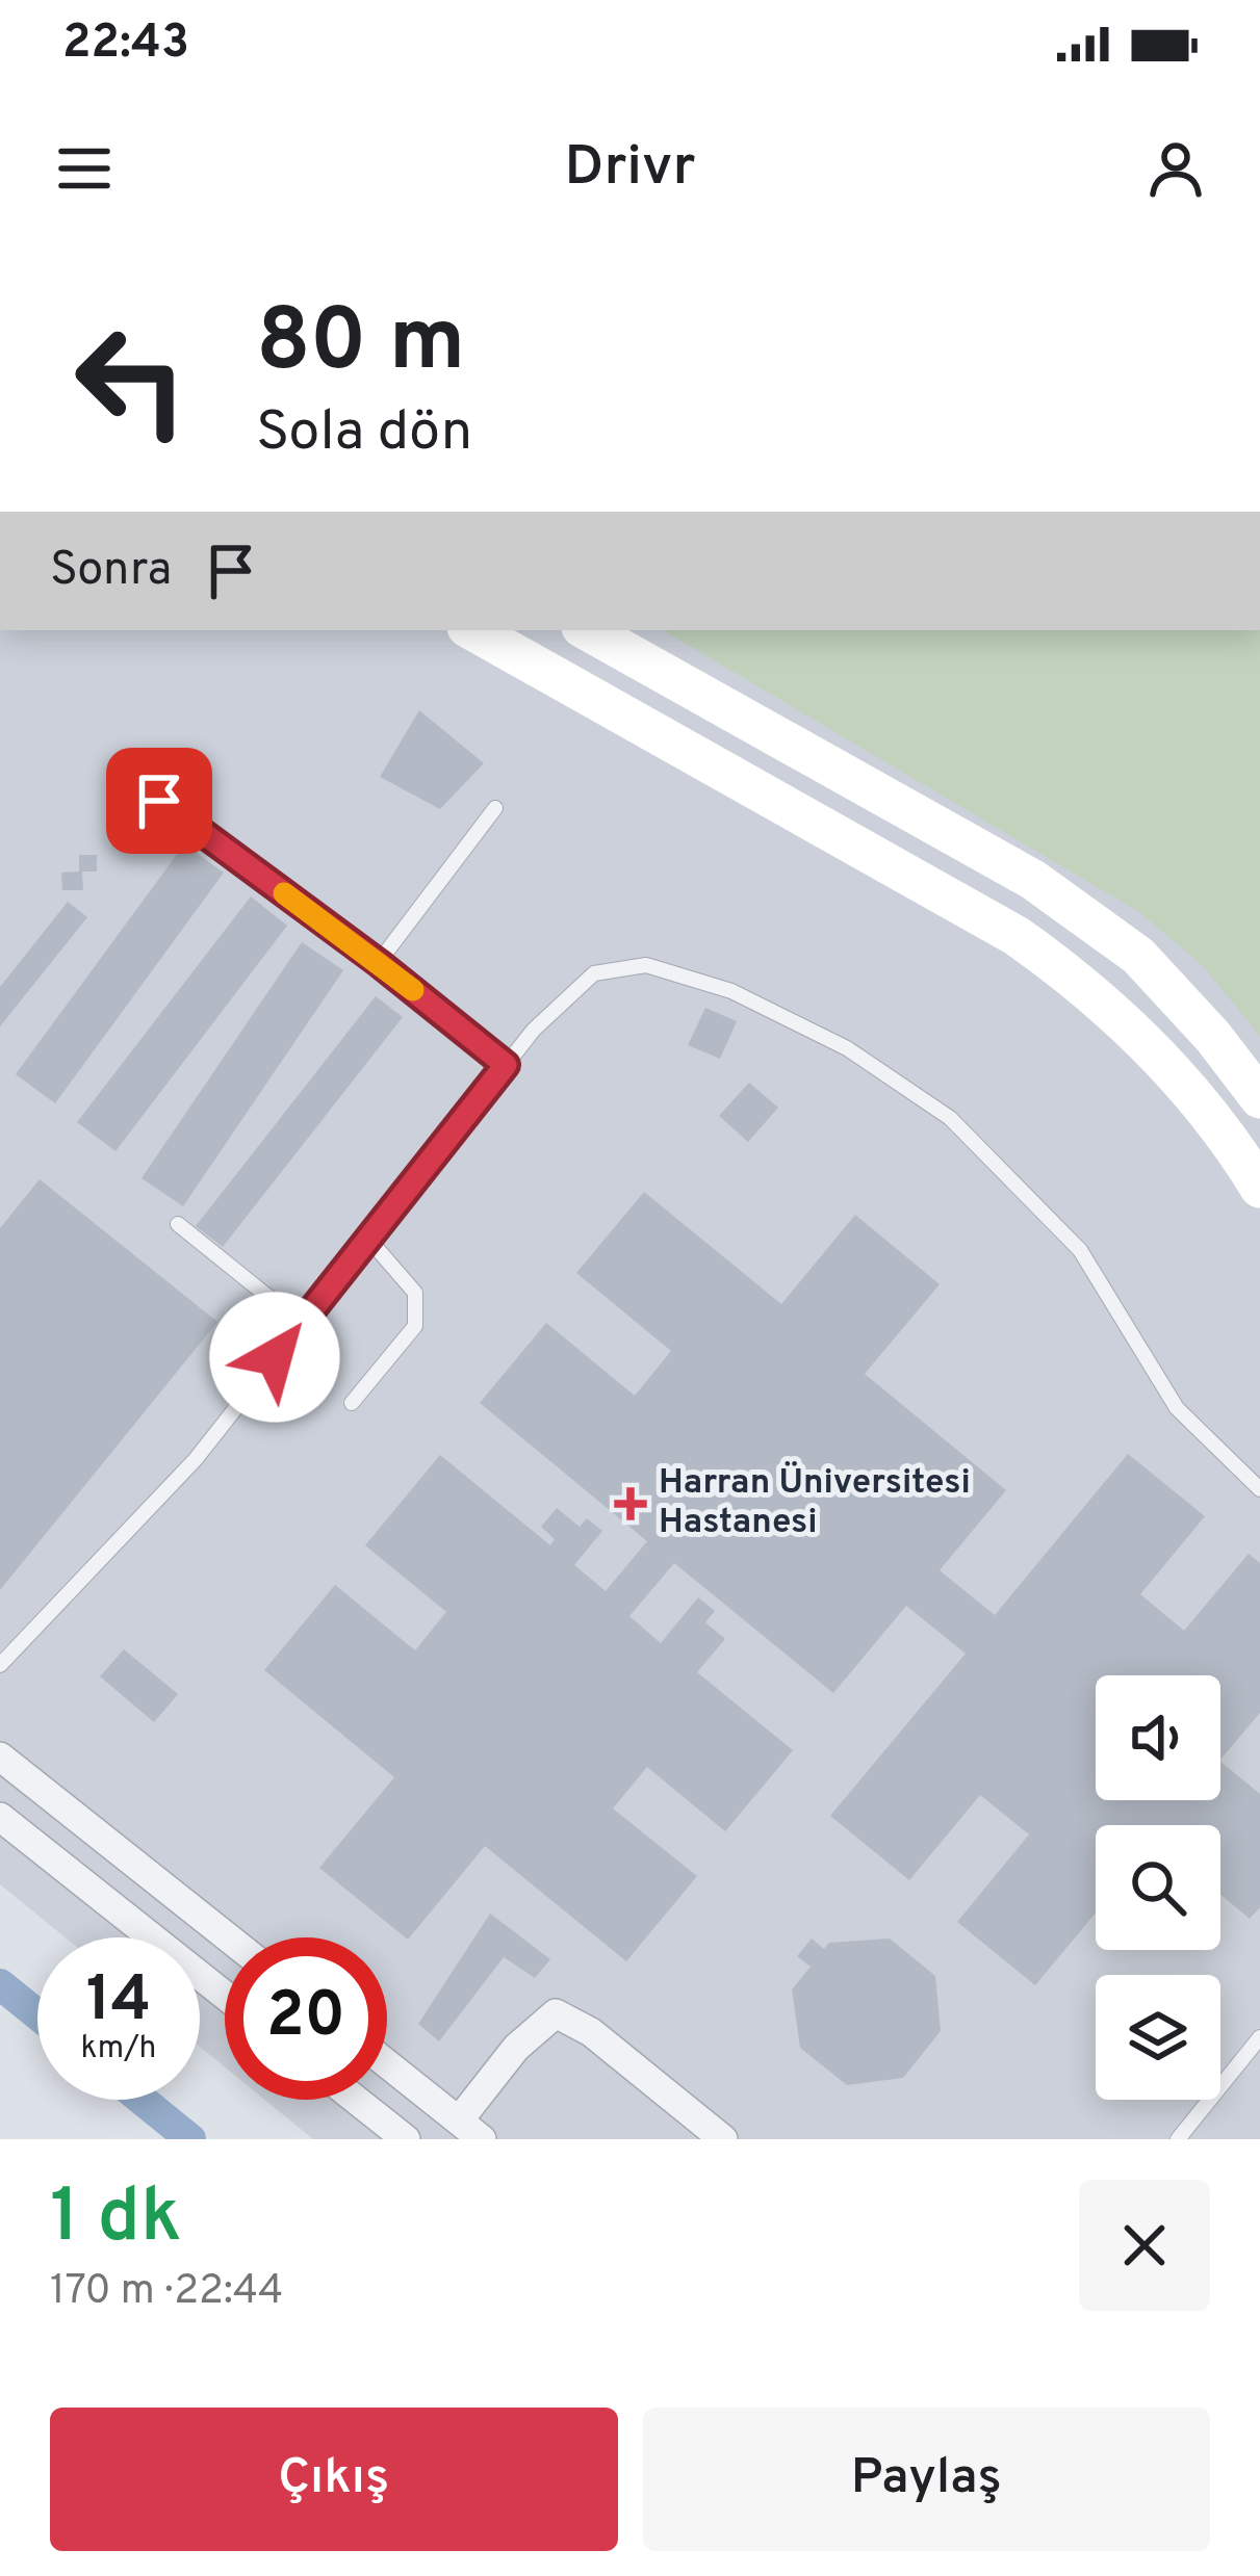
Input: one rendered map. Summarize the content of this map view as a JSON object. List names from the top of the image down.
{
  "places": {
    "health": ["Harran Üniversitesi Hastanesi"]
  },
  "page": {
    "status": "22:43",
    "header": "Drivr",
    "turn": ["80 m", "Sola dön"],
    "then": "Sonra",
    "speed": "14 km/h",
    "limit": "20",
    "heading": ["1 dk", "170 m · 22:44"],
    "buttons": ["Çıkış", "Paylaş"]
  }
}
